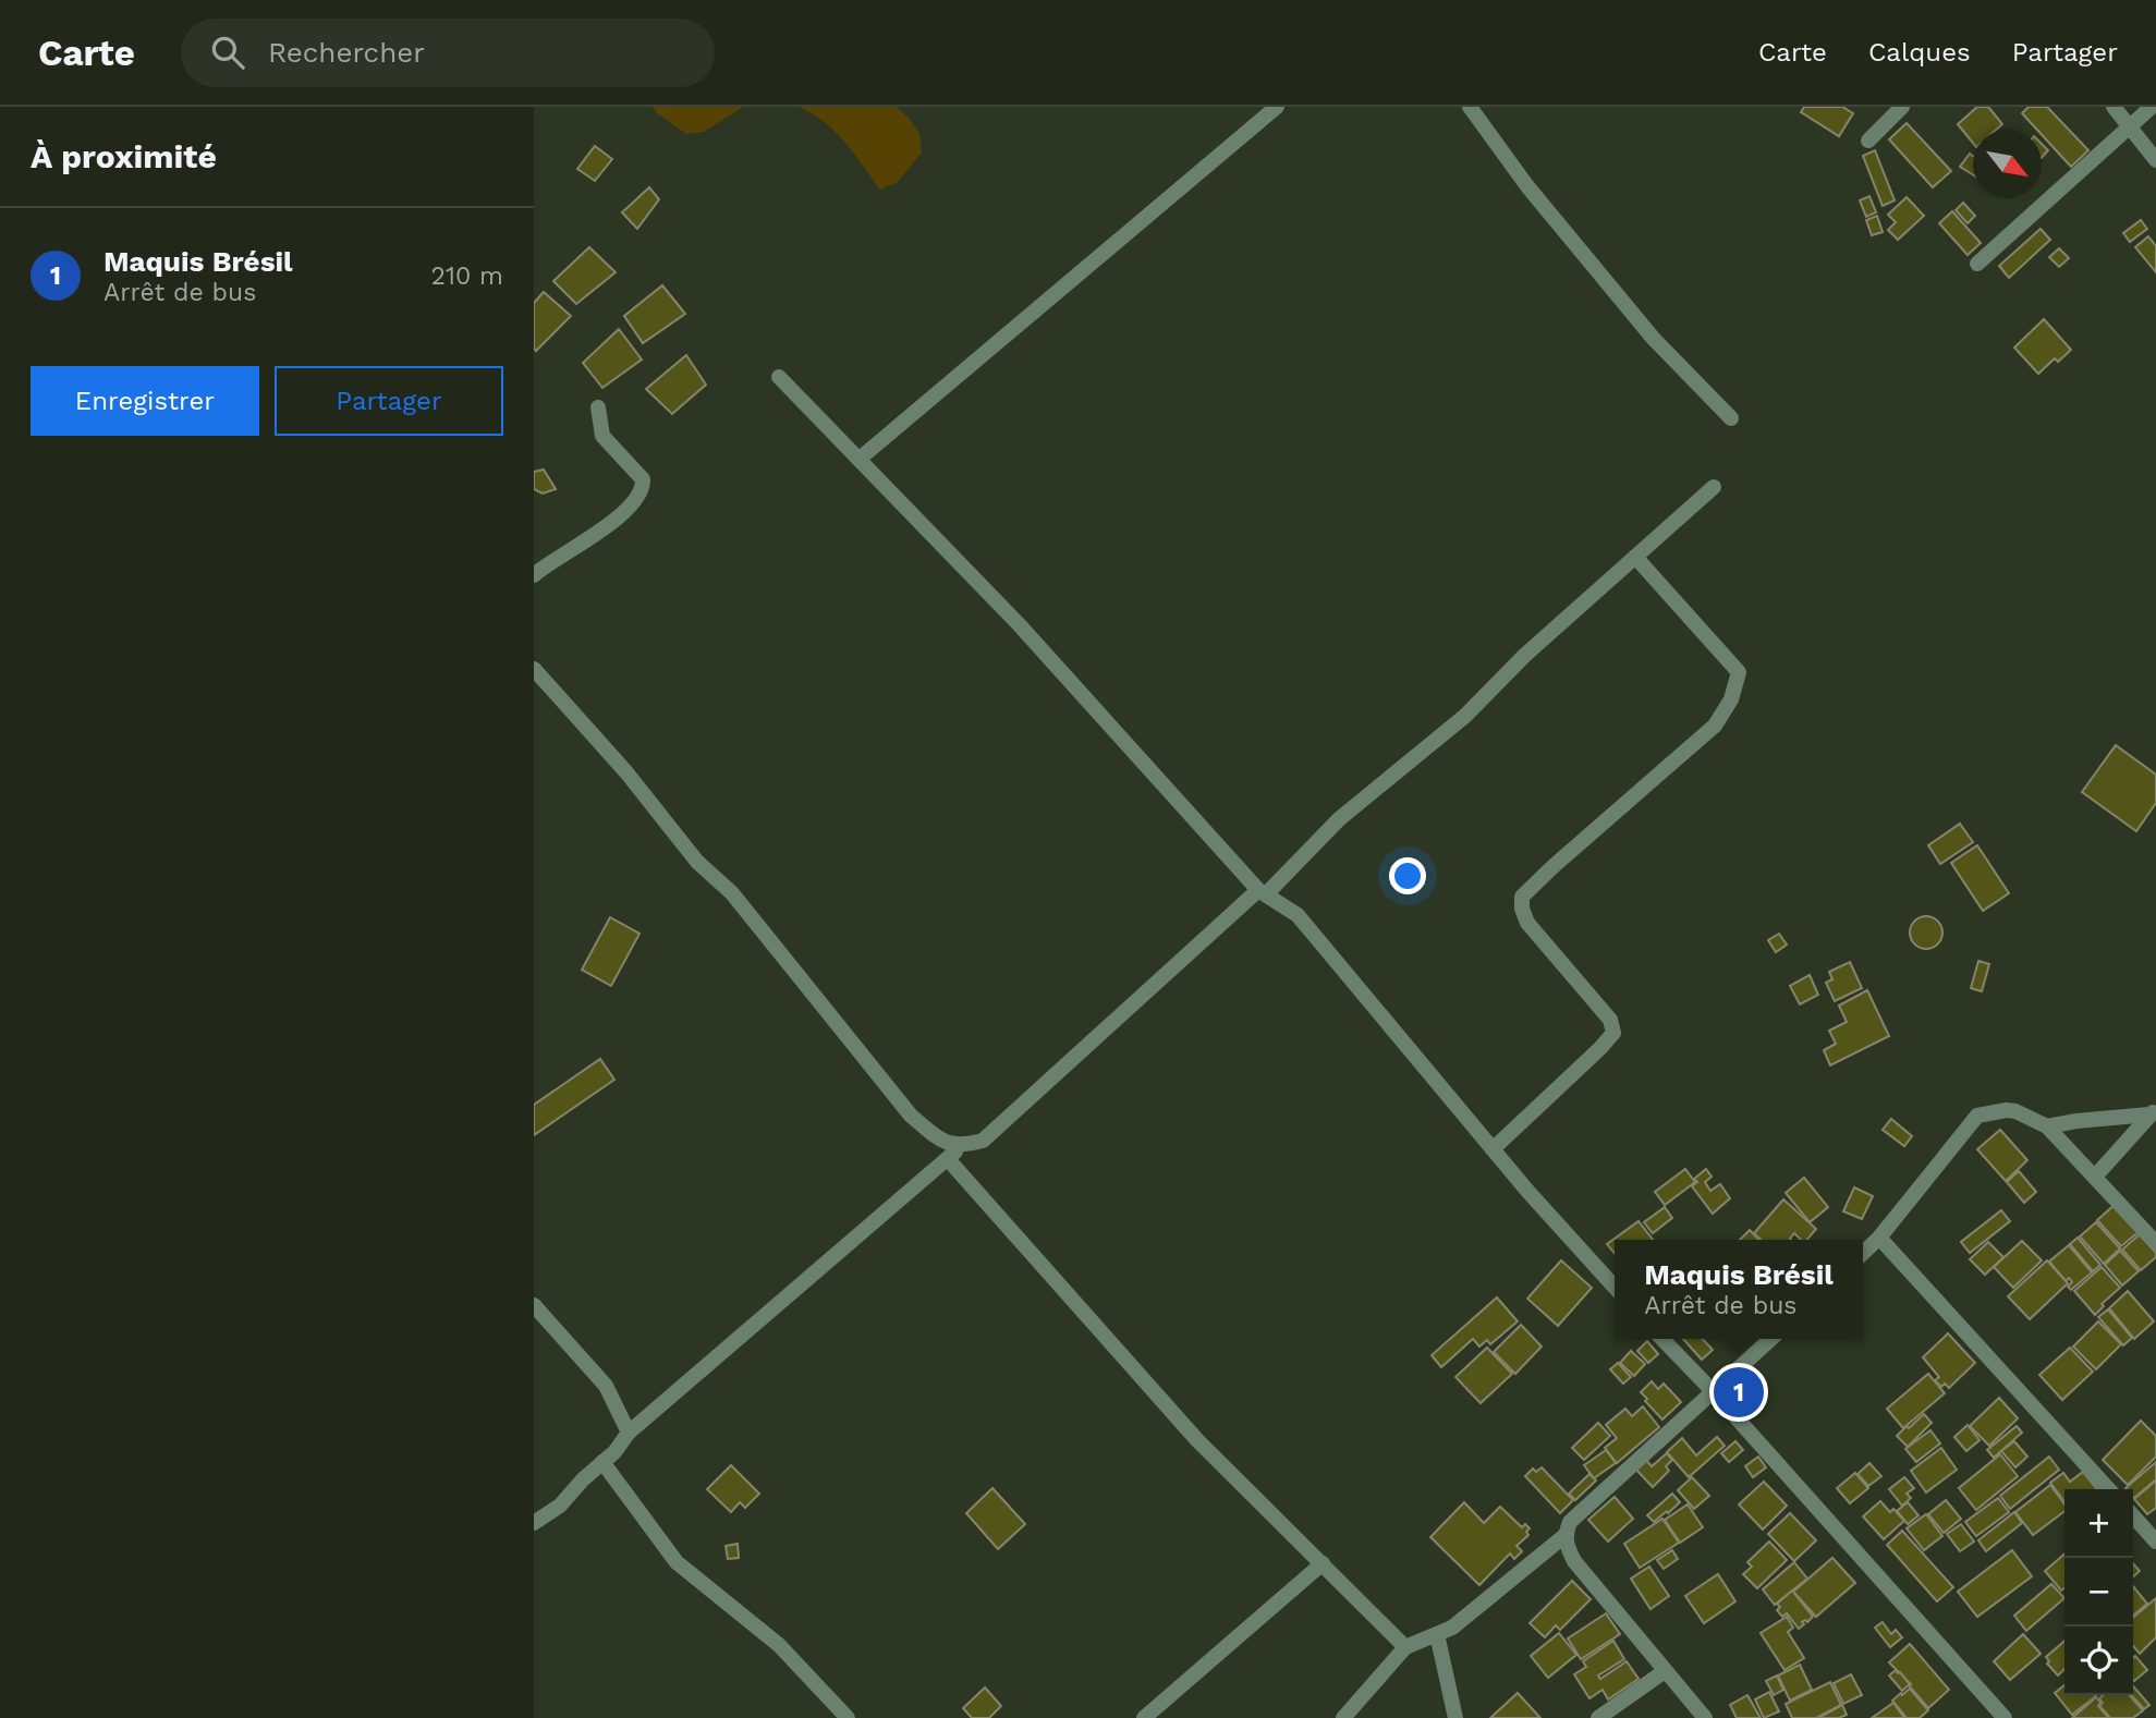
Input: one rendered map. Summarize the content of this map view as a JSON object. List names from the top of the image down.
{
  "north": "bottom right",
  "page": {
    "header": "Carte",
    "search": "Rechercher",
    "nav": ["Carte", "Calques", "Partager"],
    "heading": "À proximité",
    "list": [
      {
        "mark": "1",
        "name": "Maquis Brésil",
        "note": "Arrêt de bus",
        "value": "210 m"
      }
    ],
    "buttons": ["Enregistrer", "Partager"],
    "popup": ["Maquis Brésil", "Arrêt de bus"],
    "pins": "1",
    "map_buttons": ["+", "−"]
  }
}
